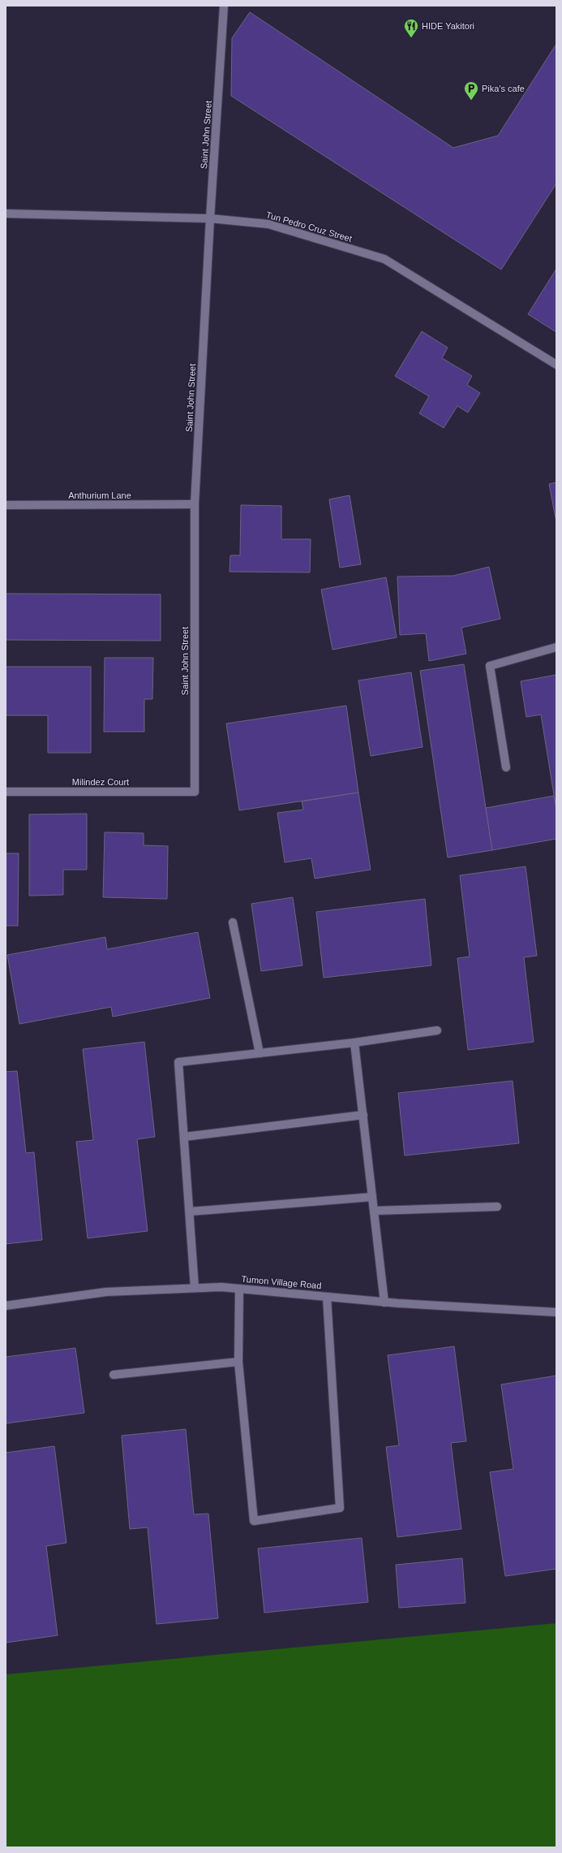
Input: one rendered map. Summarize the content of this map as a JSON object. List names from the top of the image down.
{
  "streets": {
    "street": [
      "Saint John Street",
      "Tun Pedro Cruz Street",
      "Anthurium Lane",
      "Milindez Court",
      "Tumon Village Road"
    ]
  },
  "crossings": [
    ["Saint John Street", "Tun Pedro Cruz Street"],
    ["Saint John Street", "Anthurium Lane"],
    ["Saint John Street", "Milindez Court"]
  ],
  "places": {
    "restaurant": ["HIDE Yakitori"],
    "parking": ["Pika's cafe"]
  }
}
